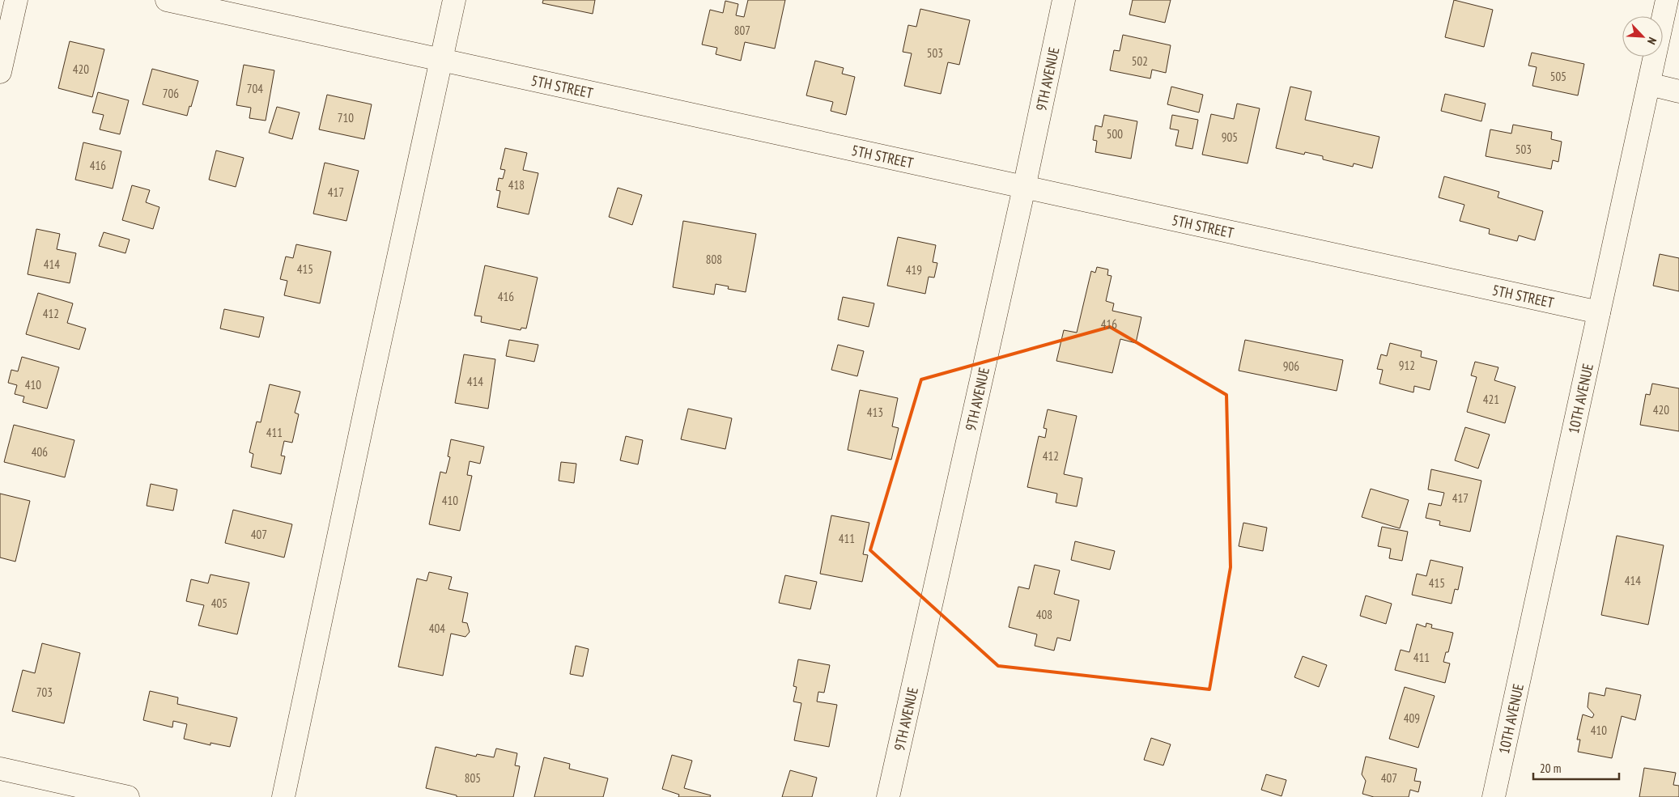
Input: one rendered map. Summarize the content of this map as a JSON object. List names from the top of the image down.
{
  "streets": {
    "street": ["9TH AVENUE", "5TH STREET", "10TH AVENUE"]
  },
  "crossings": [
    ["9TH AVENUE", "5TH STREET"],
    ["5TH STREET", "10TH AVENUE"]
  ],
  "house_numbers": [
    "807",
    "503",
    "502",
    "420",
    "505",
    "704",
    "706",
    "710",
    "500",
    "905",
    "503",
    "416",
    "418",
    "417",
    "808",
    "414",
    "415",
    "419",
    "416",
    "412",
    "416",
    "912",
    "906",
    "414",
    "410",
    "421",
    "420",
    "413",
    "411",
    "406",
    "412",
    "417",
    "410",
    "407",
    "411",
    "414",
    "415",
    "405",
    "408",
    "404",
    "411",
    "703",
    "409",
    "410",
    "805",
    "407"
  ],
  "scale_bar": "20 m",
  "north": "bottom right"
}
